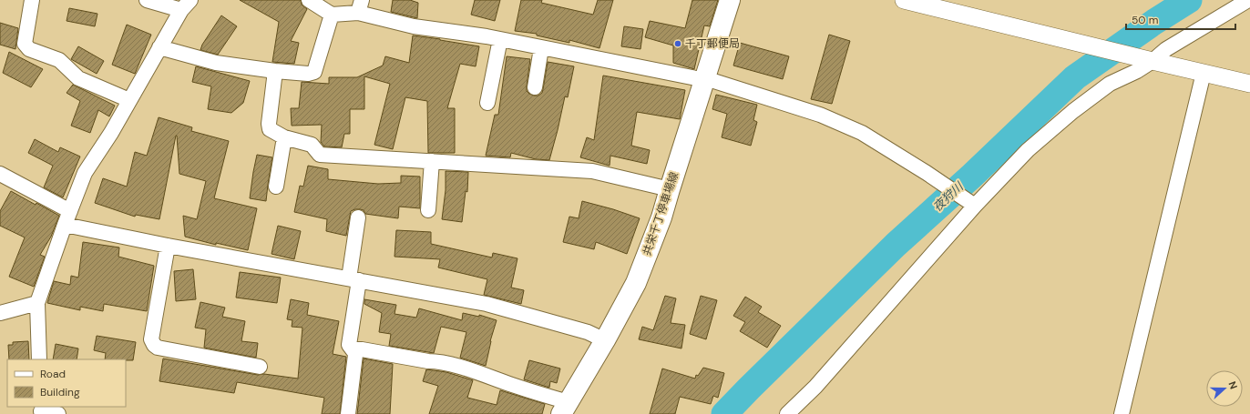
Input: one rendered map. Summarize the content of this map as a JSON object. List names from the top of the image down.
{
  "streets": {
    "main road": ["共栄千丁停車場線"]
  },
  "water": ["夜狩川"],
  "places": ["千丁郵便局"],
  "legend": ["Road", "Building"],
  "scale_bar": "50 m",
  "north": "right"
}
